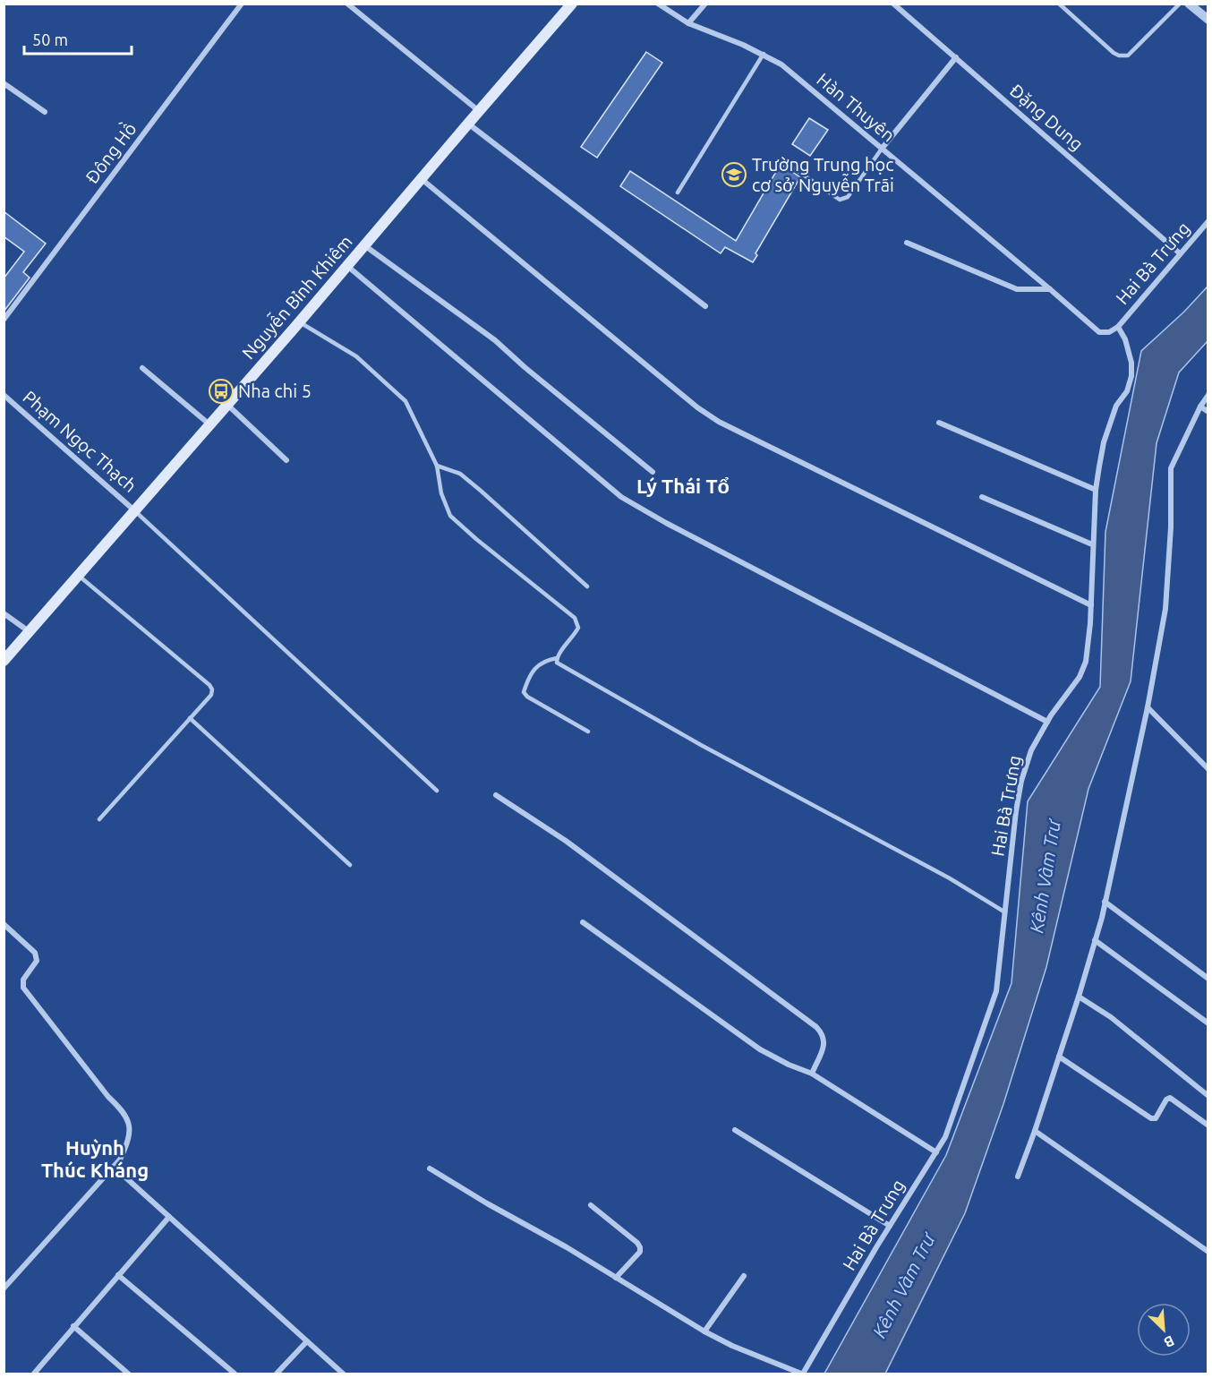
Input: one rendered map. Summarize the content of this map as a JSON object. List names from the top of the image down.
{
  "streets": {
    "main road": ["Nguyễn Bỉnh Khiêm"],
    "street": [
      "Hàn Thuyên",
      "Đặng Dung",
      "Đông Hồ",
      "Hai Bà Trưng",
      "Phạm Ngọc Thạch"
    ]
  },
  "crossings": [
    ["Hàn Thuyên", "Hai Bà Trưng"],
    ["Đặng Dung", "Hai Bà Trưng"],
    ["Nguyễn Bỉnh Khiêm", "Phạm Ngọc Thạch"]
  ],
  "districts": ["Lý Thái Tổ", "Huỳnh Thúc Kháng"],
  "water": ["Kênh Vàm Trư"],
  "places": {
    "school or university": ["Trường Trung học cơ sở Nguyễn Trãi"],
    "bus stop": ["Nha chi 5"]
  },
  "scale_bar": "50 m",
  "north": "bottom right"
}
